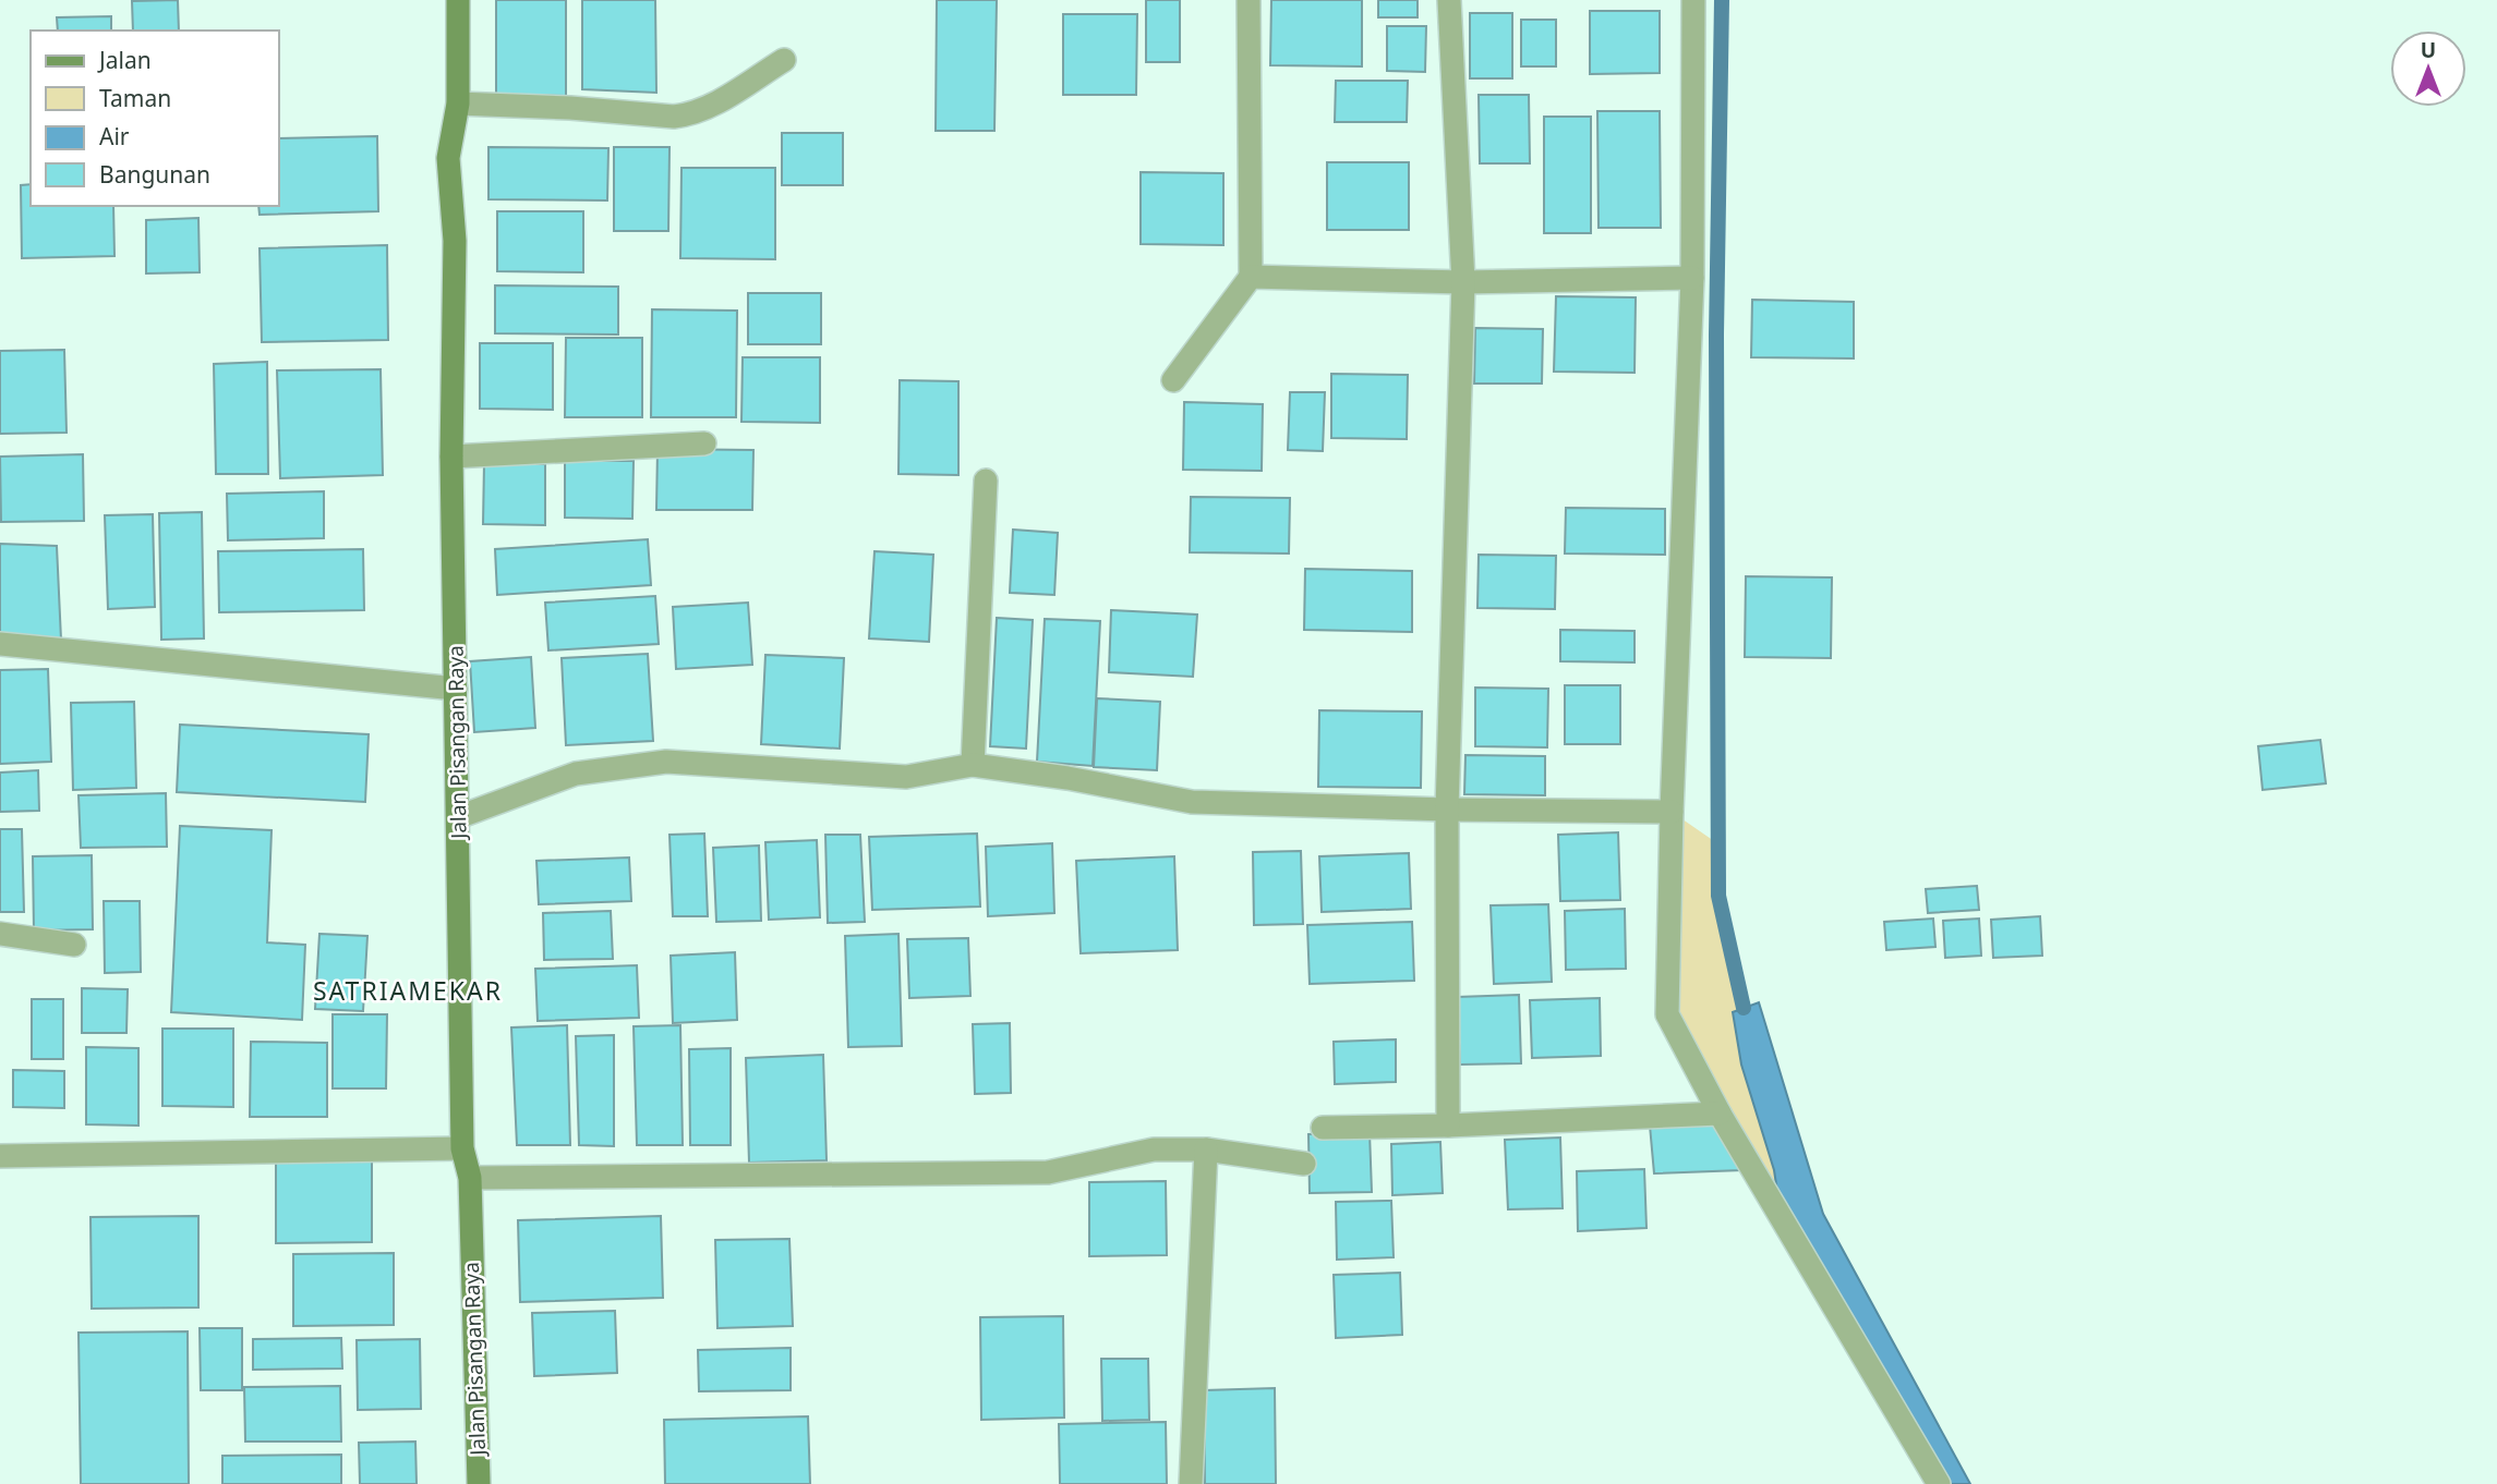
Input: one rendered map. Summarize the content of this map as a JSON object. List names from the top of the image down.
{
  "streets": {
    "street": ["Jalan Pisangan Raya"]
  },
  "districts": ["SATRIAMEKAR"],
  "legend": [
    "Jalan",
    "Taman",
    "Air",
    "Bangunan"
  ],
  "north": "top"
}
